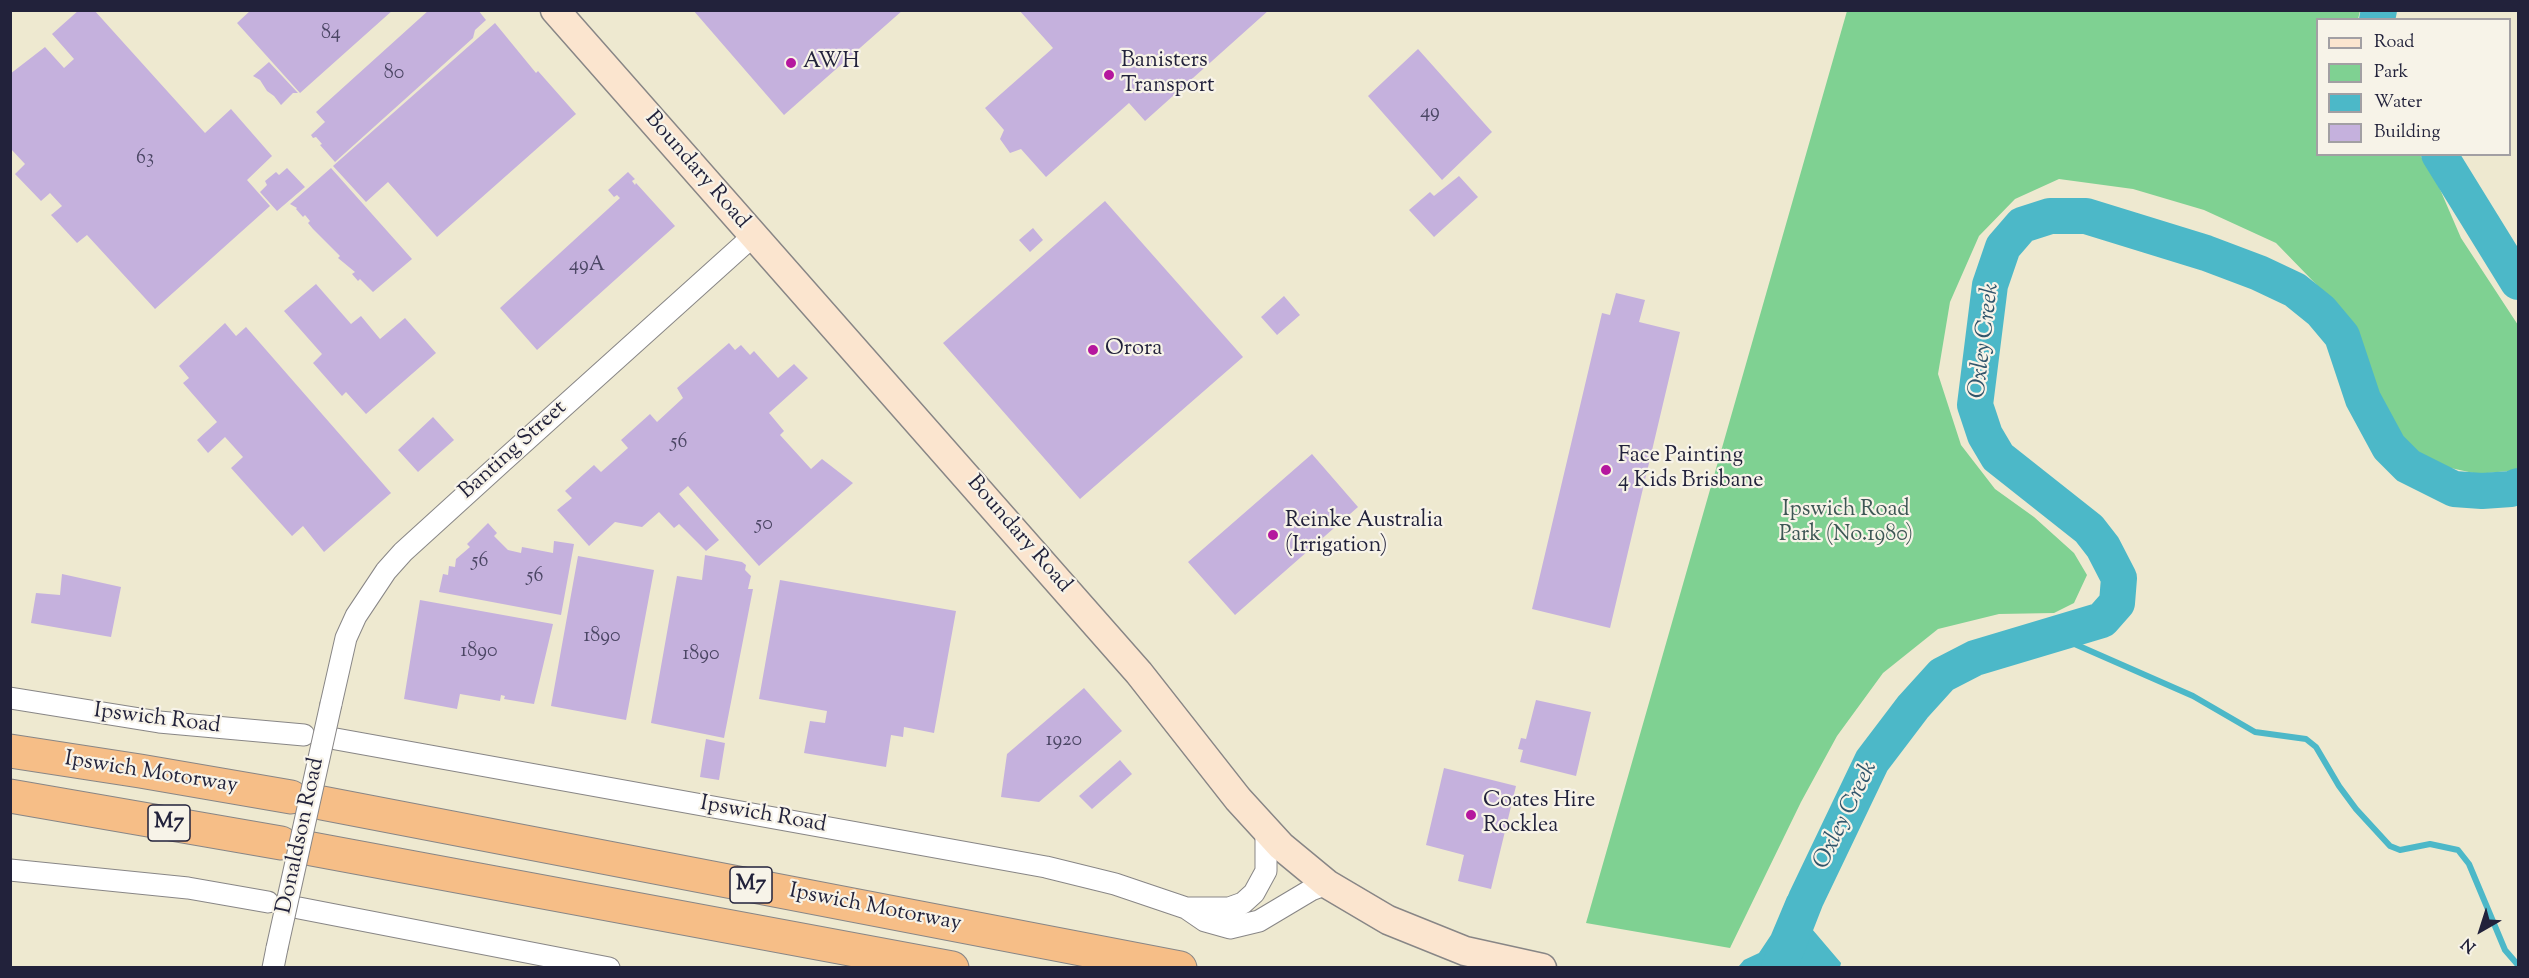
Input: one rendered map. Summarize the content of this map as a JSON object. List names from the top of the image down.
{
  "streets": {
    "highway": ["Ipswich Motorway", "M7"],
    "main road": ["Boundary Road"],
    "street": ["Banting Street", "Ipswich Road", "Donaldson Road"]
  },
  "crossings": [
    ["Boundary Road", "Banting Street"],
    ["Boundary Road", "Ipswich Road"],
    ["Banting Street", "Donaldson Road"]
  ],
  "water": ["Oxley Creek"],
  "parks": ["Ipswich Road Park (No.1980)"],
  "places": [
    "AWH",
    "Banisters Transport",
    "Orora",
    "Face Painting 4 Kids Brisbane",
    "Reinke Australia (Irrigation)",
    "Coates Hire Rocklea"
  ],
  "house_numbers": [
    "84",
    "80",
    "49",
    "63",
    "49A",
    "56",
    "50",
    "56",
    "56",
    "1890",
    "1890",
    "1890",
    "1920"
  ],
  "legend": [
    "Road",
    "Park",
    "Water",
    "Building"
  ],
  "north": "bottom left"
}
